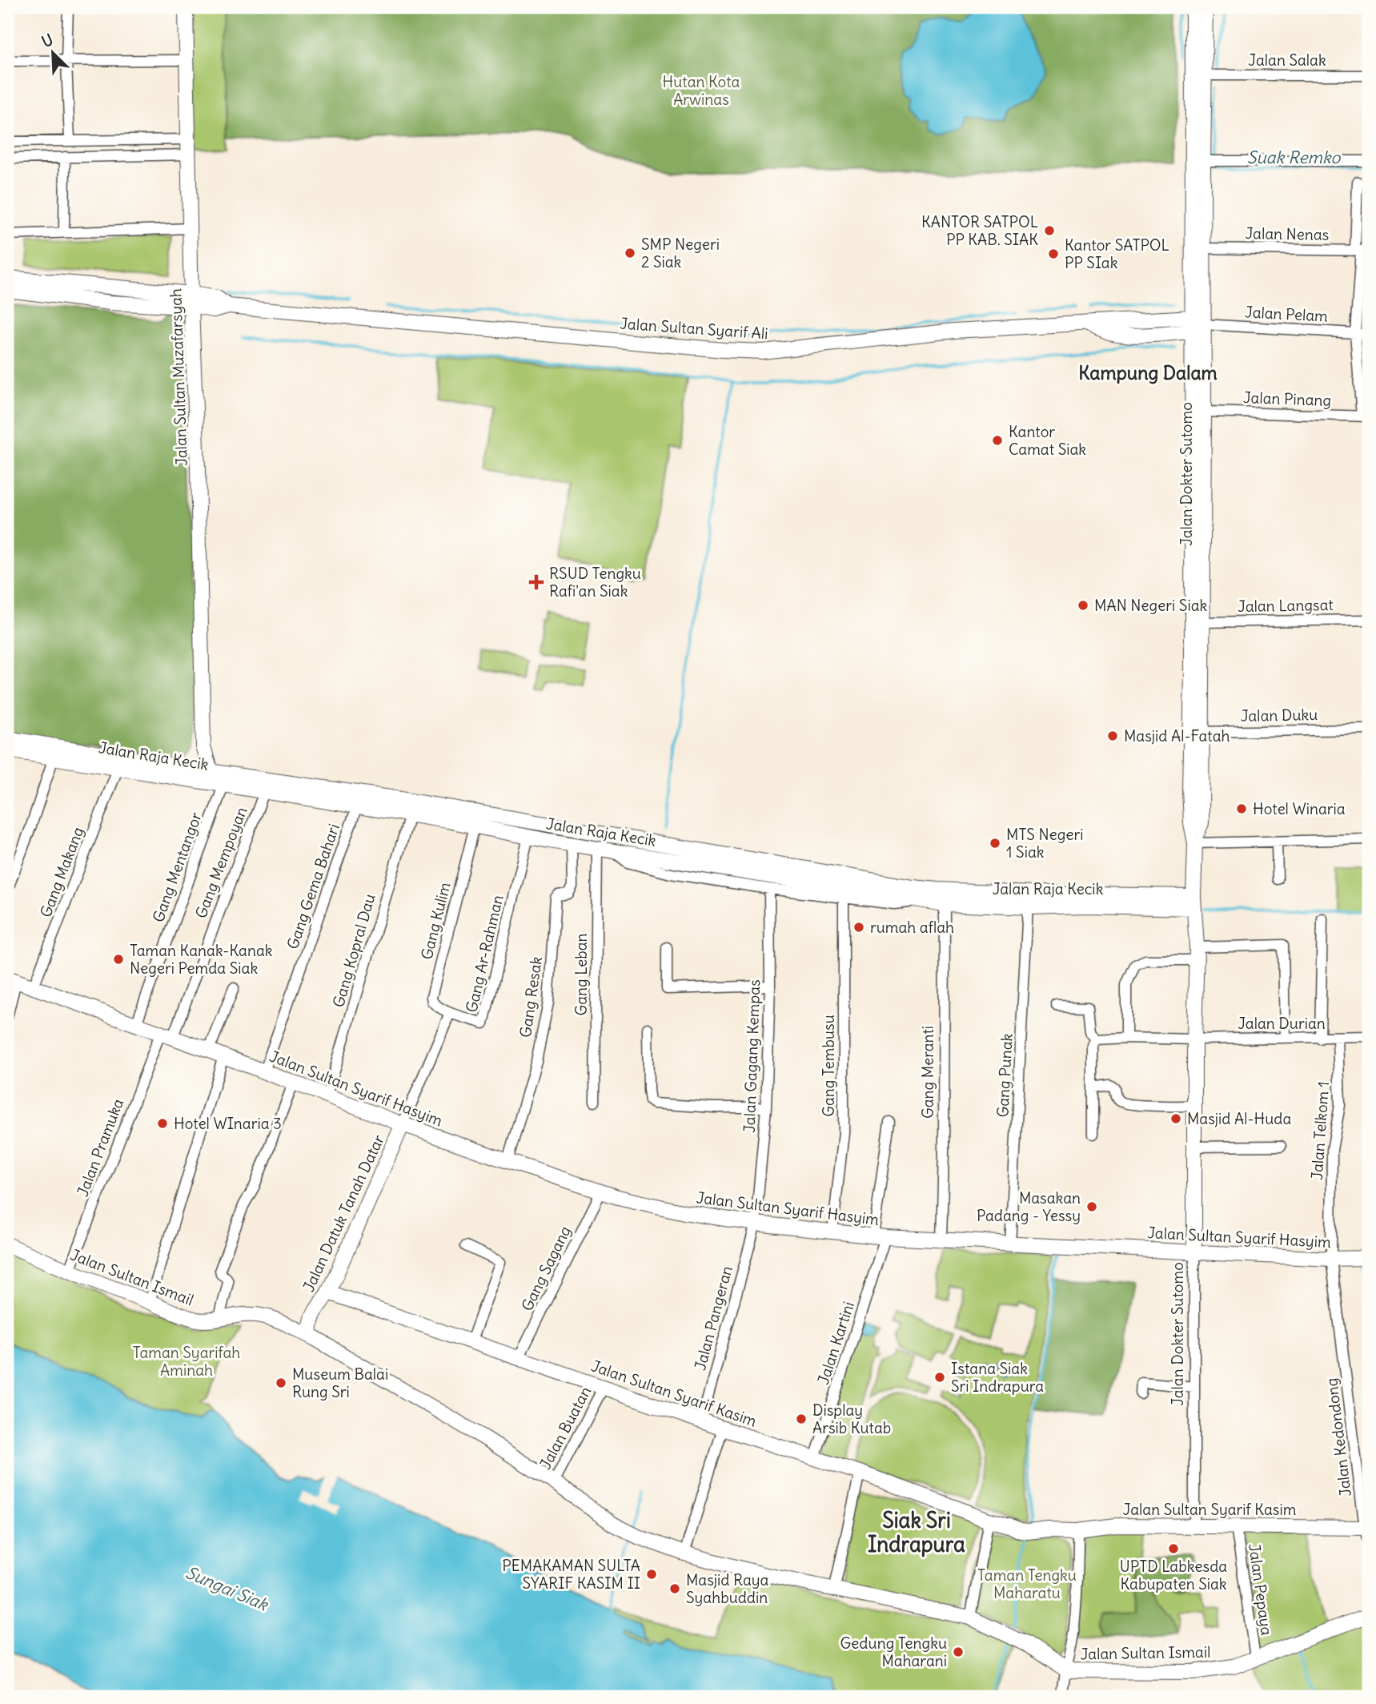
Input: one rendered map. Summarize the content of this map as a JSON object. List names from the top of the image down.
{
  "streets": {
    "street": [
      "Jalan Salak",
      "Jalan Nenas",
      "Jalan Pelam",
      "Jalan Sultan Syarif Ali",
      "Jalan Sultan Muzafarsyah",
      "Jalan Pinang",
      "Jalan Dokter Sutomo",
      "Jalan Langsat",
      "Jalan Duku",
      "Jalan Raja Kecik",
      "Gang Mempoyan",
      "Gang Mentangor",
      "Gang Makang",
      "Gang Gema Bahari",
      "Gang Kulim",
      "Gang Kopral Dau",
      "Gang Ar-Rahman",
      "Gang Leban",
      "Gang Resak",
      "Jalan Durian",
      "Jalan Gagang Kempas",
      "Gang Tembusu",
      "Gang Meranti",
      "Gang Punak",
      "Jalan Sultan Syarif Hasyim",
      "Jalan Telkom 1",
      "Jalan Pramuka",
      "Jalan Datuk Tanah Datar",
      "Gang Sagang",
      "Jalan Sultan Ismail",
      "Jalan Pangeran",
      "Jalan Kartini",
      "Jalan Sultan Syarif Kasim",
      "Jalan Buatan",
      "Jalan Kedondong",
      "Jalan Pepaya"
    ]
  },
  "crossings": [
    ["Jalan Salak", "Jalan Dokter Sutomo"],
    ["Jalan Nenas", "Jalan Dokter Sutomo"],
    ["Jalan Pelam", "Jalan Sultan Syarif Ali"],
    ["Jalan Pelam", "Jalan Dokter Sutomo"],
    ["Jalan Sultan Syarif Ali", "Jalan Sultan Muzafarsyah"],
    ["Jalan Sultan Syarif Ali", "Jalan Dokter Sutomo"],
    ["Jalan Sultan Muzafarsyah", "Jalan Raja Kecik"],
    ["Jalan Pinang", "Jalan Dokter Sutomo"],
    ["Jalan Dokter Sutomo", "Jalan Langsat"],
    ["Jalan Dokter Sutomo", "Jalan Duku"],
    ["Jalan Dokter Sutomo", "Jalan Raja Kecik"],
    ["Jalan Dokter Sutomo", "Jalan Durian"],
    ["Jalan Dokter Sutomo", "Jalan Sultan Syarif Hasyim"],
    ["Jalan Dokter Sutomo", "Jalan Sultan Syarif Kasim"],
    ["Jalan Raja Kecik", "Gang Mempoyan"],
    ["Jalan Raja Kecik", "Gang Mentangor"],
    ["Jalan Raja Kecik", "Gang Makang"],
    ["Jalan Raja Kecik", "Gang Gema Bahari"],
    ["Jalan Raja Kecik", "Gang Kulim"],
    ["Jalan Raja Kecik", "Gang Kopral Dau"],
    ["Jalan Raja Kecik", "Gang Ar-Rahman"],
    ["Jalan Raja Kecik", "Gang Leban"],
    ["Jalan Raja Kecik", "Gang Resak"],
    ["Jalan Raja Kecik", "Gang Meranti"],
    ["Jalan Raja Kecik", "Gang Punak"],
    ["Gang Mempoyan", "Jalan Sultan Syarif Hasyim"],
    ["Gang Mempoyan", "Jalan Pramuka"],
    ["Gang Mentangor", "Jalan Sultan Syarif Hasyim"],
    ["Gang Makang", "Jalan Sultan Syarif Hasyim"],
    ["Gang Gema Bahari", "Jalan Sultan Syarif Hasyim"],
    ["Gang Kulim", "Gang Ar-Rahman"],
    ["Gang Kopral Dau", "Jalan Sultan Syarif Hasyim"],
    ["Gang Ar-Rahman", "Jalan Sultan Syarif Hasyim"],
    ["Gang Ar-Rahman", "Jalan Datuk Tanah Datar"],
    ["Gang Resak", "Jalan Sultan Syarif Hasyim"],
    ["Jalan Durian", "Jalan Telkom 1"],
    ["Jalan Gagang Kempas", "Jalan Sultan Syarif Hasyim"],
    ["Jalan Gagang Kempas", "Jalan Pangeran"],
    ["Gang Tembusu", "Jalan Sultan Syarif Hasyim"],
    ["Gang Meranti", "Jalan Sultan Syarif Hasyim"],
    ["Gang Punak", "Jalan Sultan Syarif Hasyim"],
    ["Jalan Sultan Syarif Hasyim", "Jalan Telkom 1"],
    ["Jalan Sultan Syarif Hasyim", "Jalan Pramuka"],
    ["Jalan Sultan Syarif Hasyim", "Jalan Datuk Tanah Datar"],
    ["Jalan Sultan Syarif Hasyim", "Gang Sagang"],
    ["Jalan Sultan Syarif Hasyim", "Jalan Pangeran"],
    ["Jalan Sultan Syarif Hasyim", "Jalan Kartini"],
    ["Jalan Sultan Syarif Hasyim", "Jalan Kedondong"],
    ["Jalan Telkom 1", "Jalan Kedondong"],
    ["Jalan Pramuka", "Jalan Sultan Ismail"],
    ["Jalan Datuk Tanah Datar", "Jalan Sultan Syarif Kasim"],
    ["Gang Sagang", "Jalan Sultan Syarif Kasim"],
    ["Jalan Sultan Ismail", "Jalan Buatan"],
    ["Jalan Sultan Ismail", "Jalan Pepaya"],
    ["Jalan Pangeran", "Jalan Sultan Syarif Kasim"],
    ["Jalan Kartini", "Jalan Sultan Syarif Kasim"],
    ["Jalan Sultan Syarif Kasim", "Jalan Buatan"],
    ["Jalan Sultan Syarif Kasim", "Jalan Kedondong"],
    ["Jalan Sultan Syarif Kasim", "Jalan Pepaya"]
  ],
  "districts": ["Kampung Dalam", "Siak Sri Indrapura"],
  "water": ["Suak Remko", "Sungai Siak"],
  "parks": ["Hutan Kota Arwinas", "Taman Syarifah Aminah", "Taman Tengku Maharatu"],
  "places": {
    "other": [
      "KANTOR SATPOL PP KAB. SIAK",
      "SMP Negeri 2 Siak",
      "Kantor SATPOL PP SIak",
      "Kantor Camat Siak",
      "MAN Negeri Siak",
      "Masjid Al-Fatah",
      "Hotel Winaria",
      "MTS Negeri 1 Siak",
      "rumah aflah",
      "Taman Kanak-Kanak Negeri Pemda Siak",
      "Masjid Al-Huda",
      "Hotel WInaria 3",
      "Masakan Padang - Yessy",
      "Istana Siak Sri Indrapura",
      "Museum Balai Rung Sri",
      "Display Arsib Kutab",
      "UPTD Labkesda Kabupaten Siak",
      "PEMAKAMAN SULTA SYARIF KASIM II",
      "Masjid Raya Syahbuddin",
      "Gedung Tengku Maharani"
    ],
    "health": ["RSUD Tengku Rafi'an Siak"]
  },
  "north": "top left"
}
